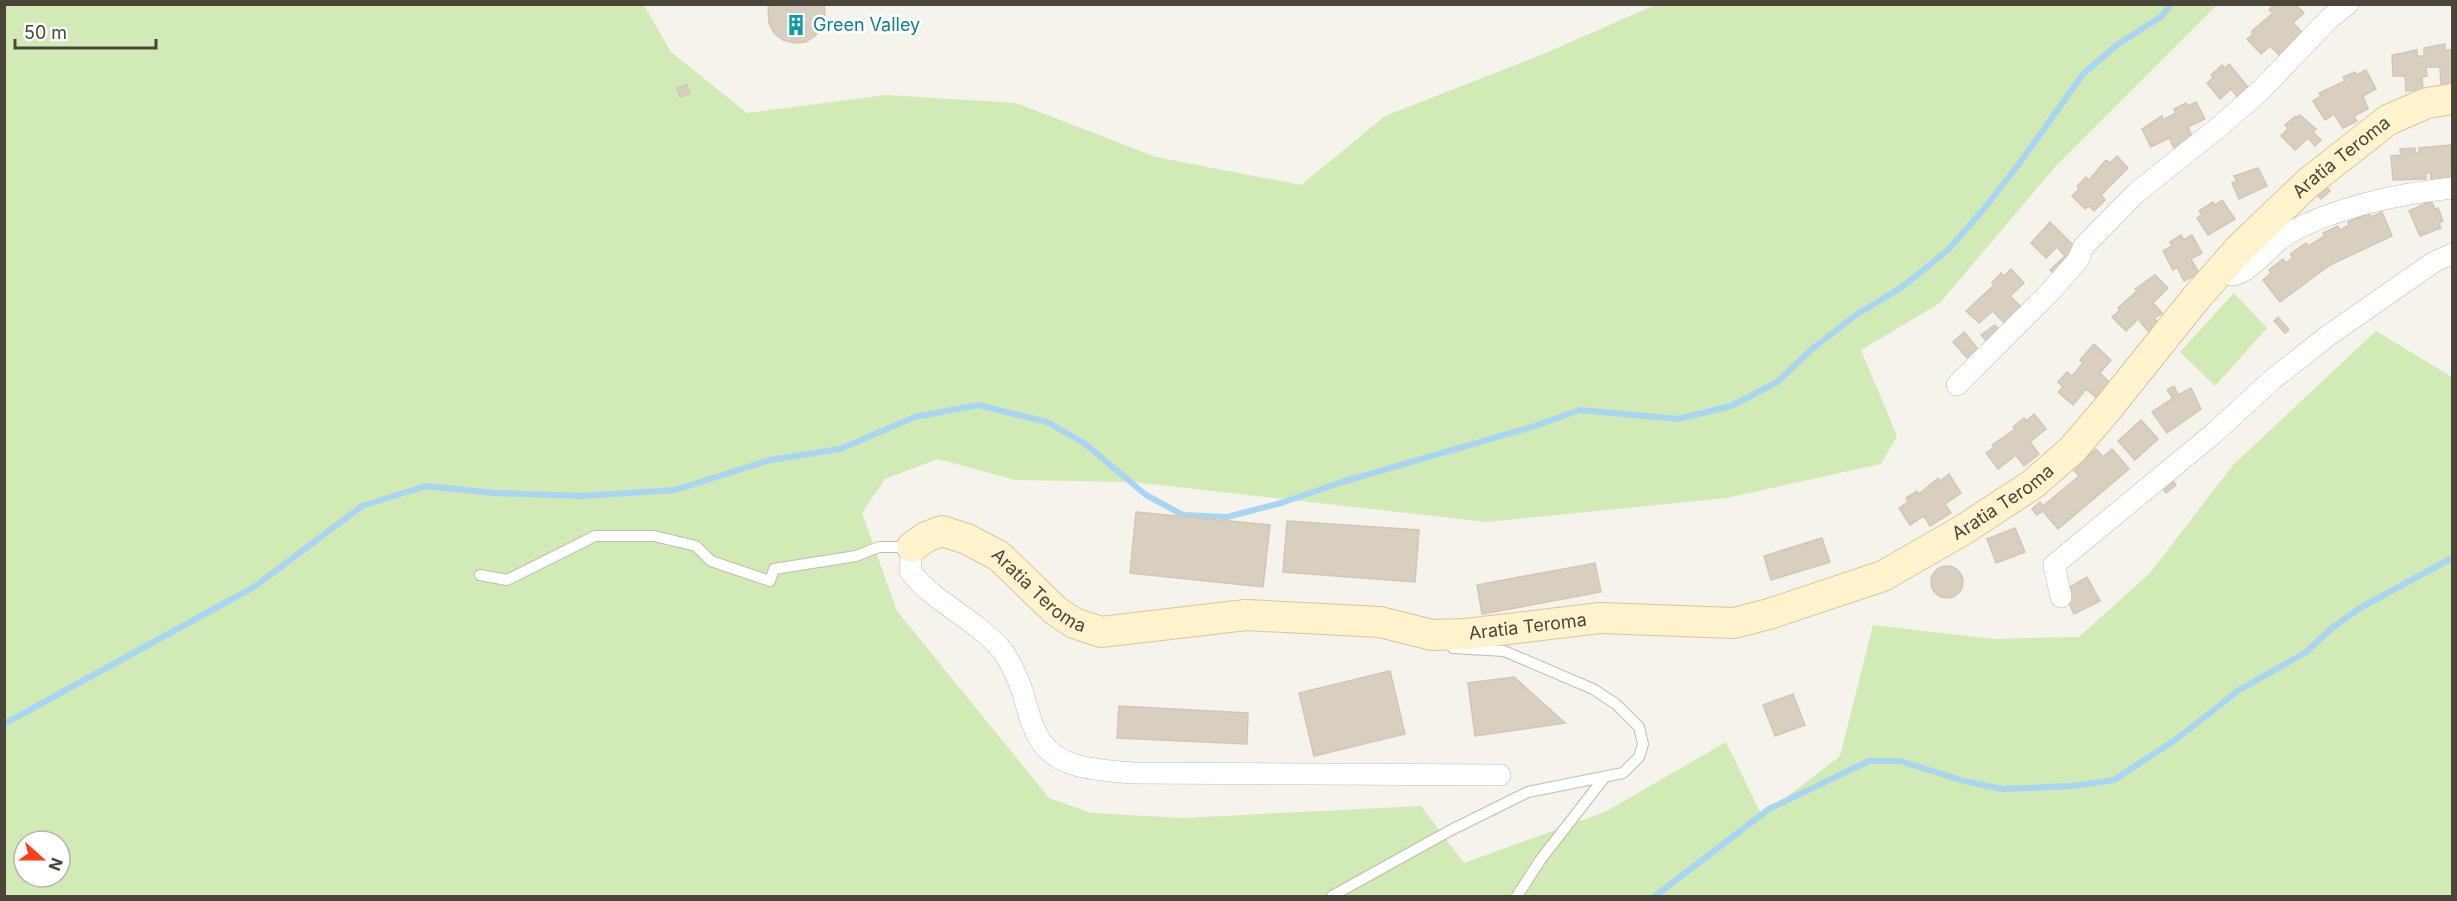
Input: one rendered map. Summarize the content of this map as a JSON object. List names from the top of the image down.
{
  "streets": {
    "main road": ["Aratia Teroma"]
  },
  "places": {
    "building": ["Green Valley"]
  },
  "scale_bar": "50 m",
  "north": "right"
}
